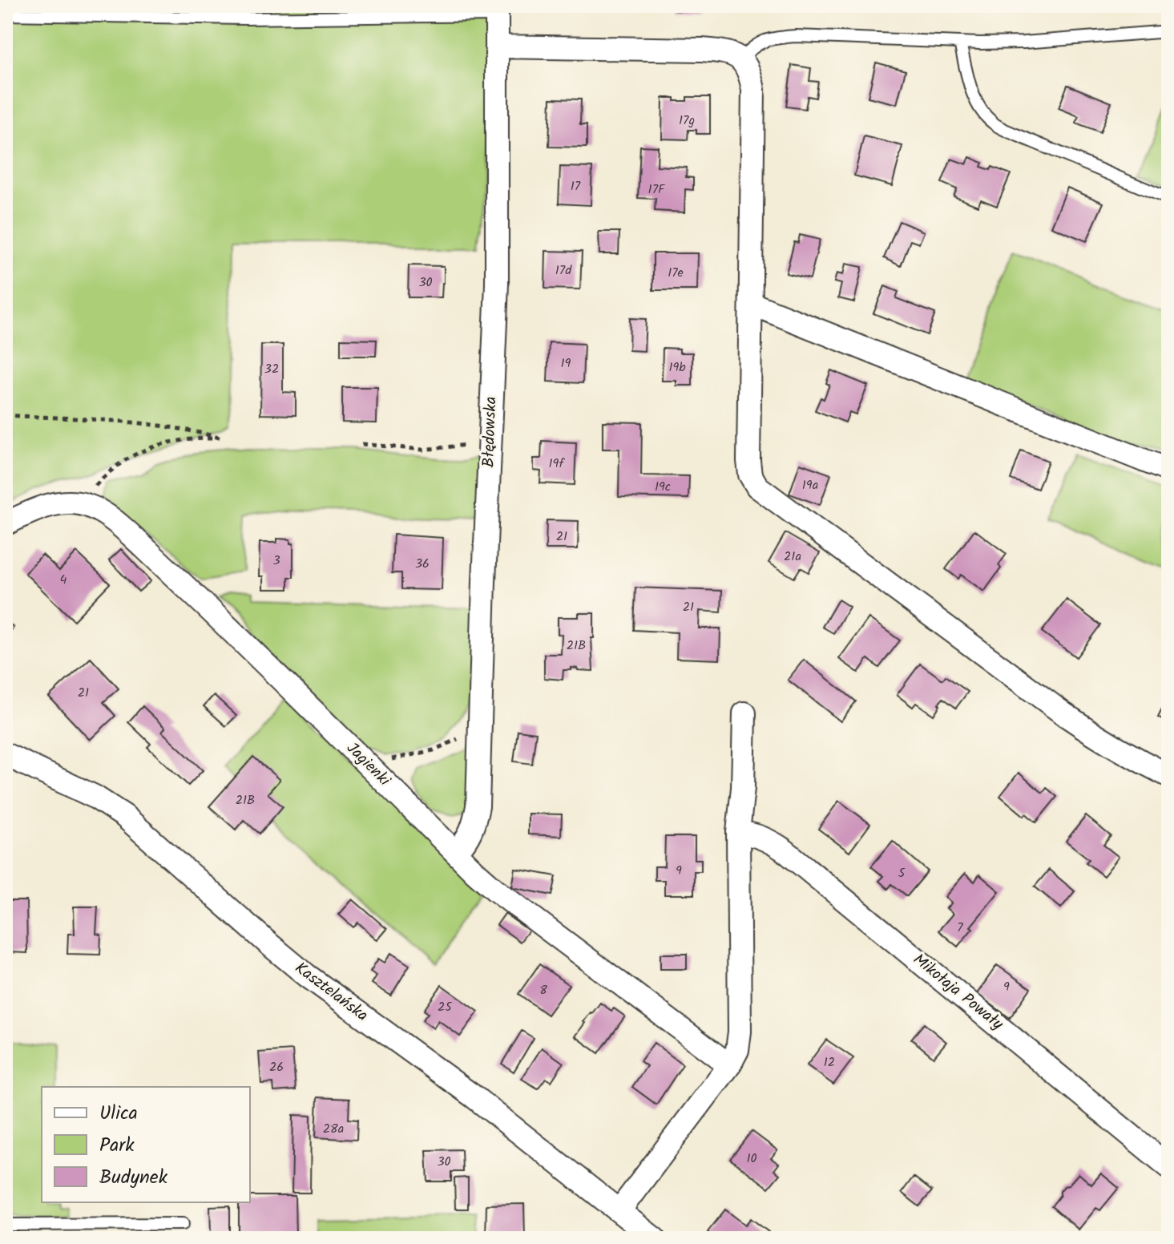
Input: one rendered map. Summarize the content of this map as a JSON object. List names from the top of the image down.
{
  "streets": {
    "street": [
      "Błędowska",
      "Jagienki",
      "Kasztelańska",
      "Mikołaja Powały"
    ]
  },
  "crossings": [
    ["Błędowska", "Jagienki"]
  ],
  "house_numbers": [
    "17g",
    "17",
    "17F",
    "17d",
    "17e",
    "30",
    "19",
    "19b",
    "32",
    "19f",
    "19a",
    "19c",
    "21",
    "21a",
    "3",
    "36",
    "4",
    "21",
    "21B",
    "21",
    "21B",
    "9",
    "5",
    "7",
    "9",
    "8",
    "25",
    "12",
    "26",
    "28a",
    "10",
    "30"
  ],
  "legend": ["Ulica", "Park", "Budynek"]
}
